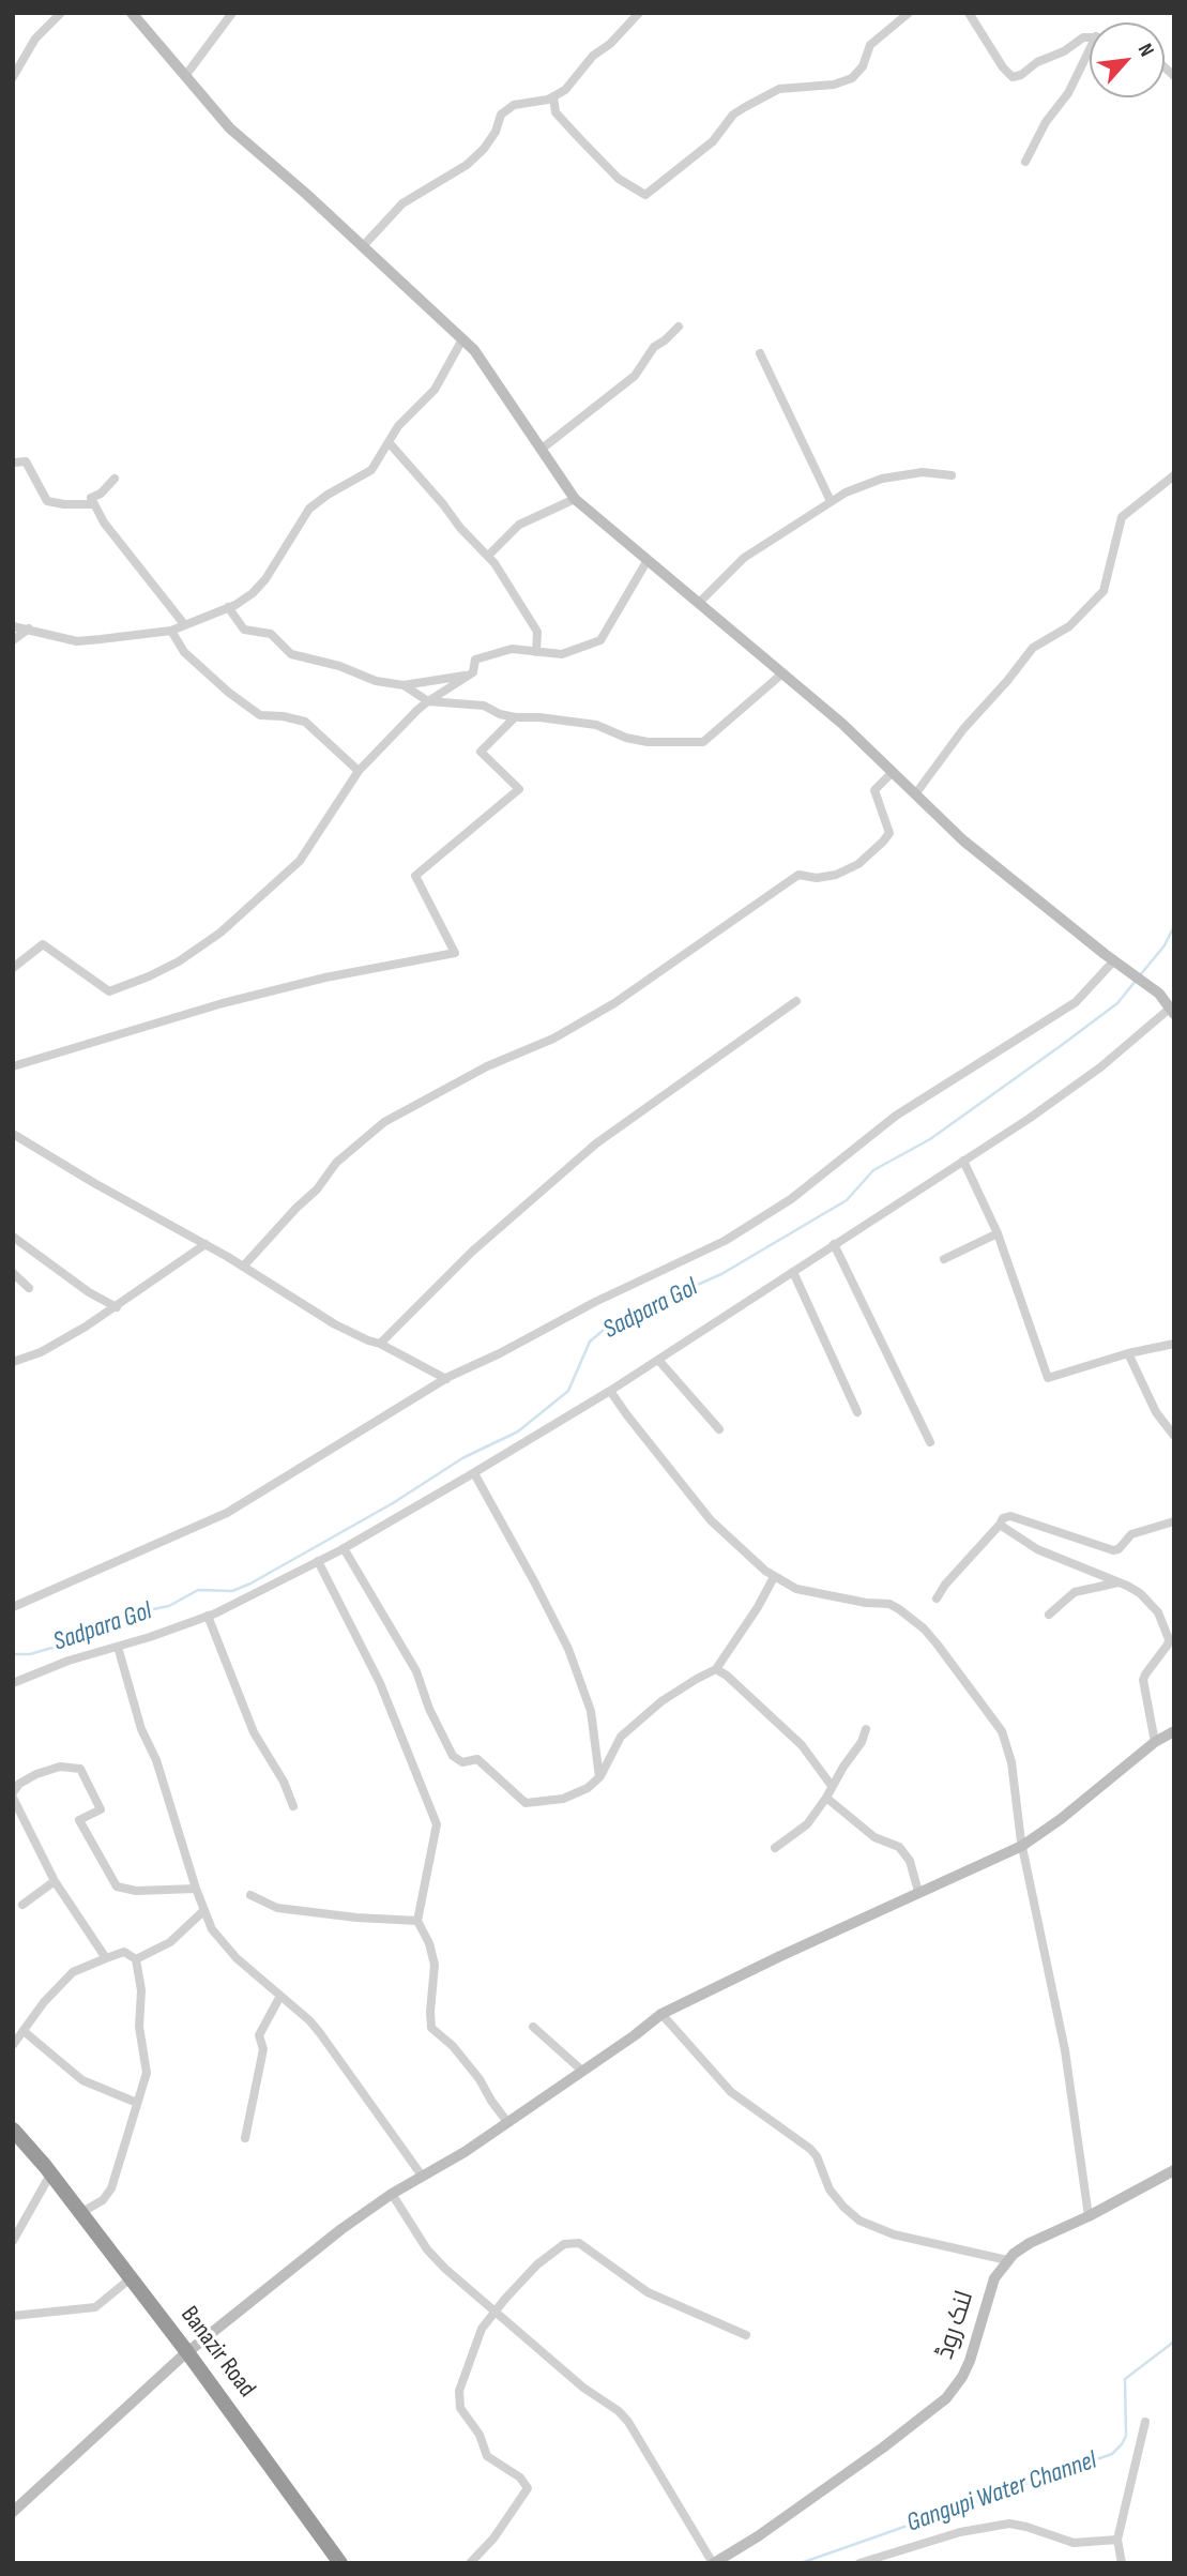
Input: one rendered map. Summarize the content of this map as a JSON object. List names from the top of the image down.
{
  "streets": {
    "highway": ["Banazir Road"],
    "main road": ["لنک روڈ"]
  },
  "water": ["Sadpara Gol", "Gangupi Water Channel"],
  "north": "top right"
}
